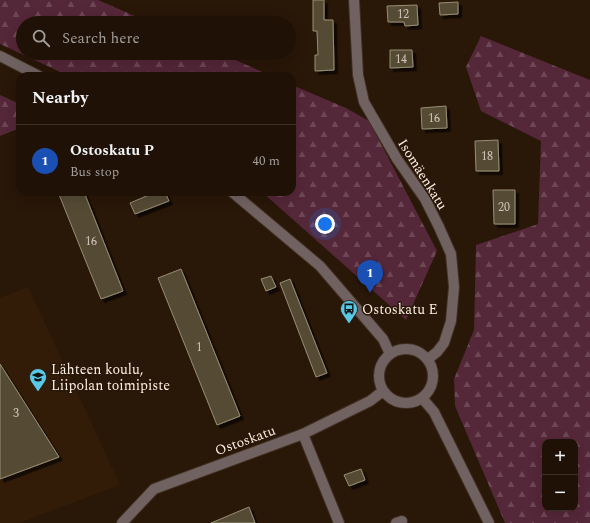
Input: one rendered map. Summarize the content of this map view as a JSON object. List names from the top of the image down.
{
  "streets": {
    "street": ["Isomäenkatu", "Ostoskatu"]
  },
  "crossings": [
    ["Isomäenkatu", "Ostoskatu"]
  ],
  "places": {
    "bus stop": ["Ostoskatu E"],
    "school or university": ["Lähteen koulu, Liipolan toimipiste"]
  },
  "house_numbers": [
    "12",
    "14",
    "16",
    "18",
    "20",
    "16",
    "1",
    "3"
  ],
  "page": {
    "search": "Search here",
    "heading": "Nearby",
    "list": [
      {
        "mark": "1",
        "name": "Ostoskatu P",
        "note": "Bus stop",
        "value": "40 m"
      }
    ],
    "pins": "1",
    "map_buttons": ["+", "−"]
  }
}
